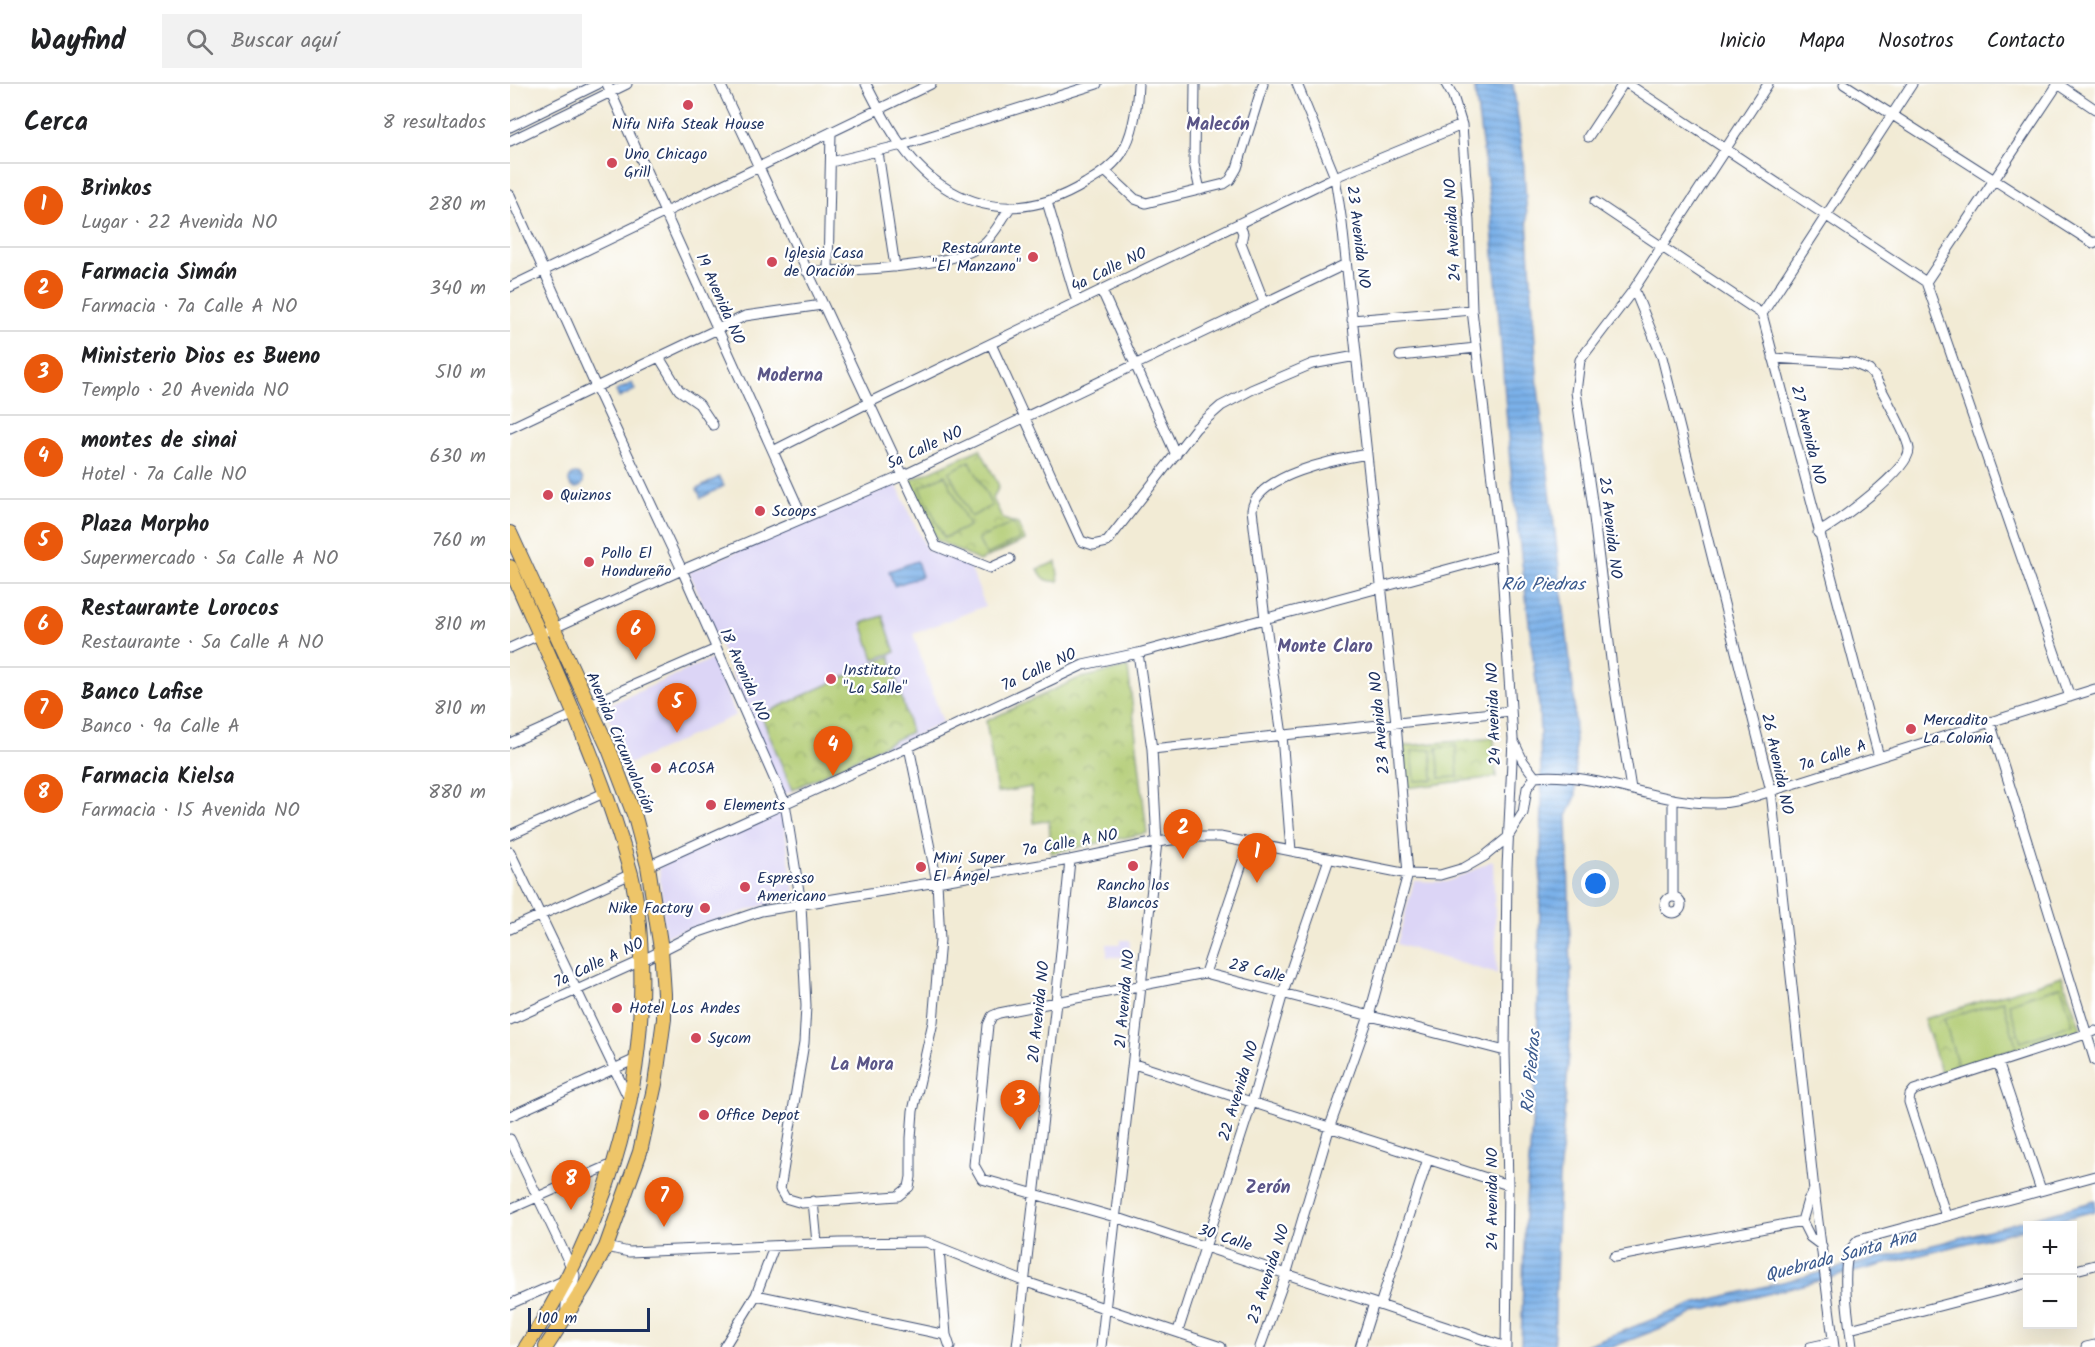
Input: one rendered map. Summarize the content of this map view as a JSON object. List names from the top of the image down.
{
  "streets": {
    "highway": ["Avenida Circunvalación"],
    "street": [
      "24 Avenida NO",
      "23 Avenida NO",
      "4a Calle NO",
      "19 Avenida NO",
      "27 Avenida NO",
      "5a Calle NO",
      "25 Avenida NO",
      "7a Calle NO",
      "18 Avenida NO",
      "7a Calle A",
      "26 Avenida NO",
      "7a Calle A NO",
      "28 Calle",
      "21 Avenida NO",
      "20 Avenida NO",
      "22 Avenida NO",
      "30 Calle"
    ]
  },
  "crossings": [
    ["24 Avenida NO", "4a Calle NO"],
    ["24 Avenida NO", "7a Calle NO"],
    ["24 Avenida NO", "7a Calle A NO"],
    ["24 Avenida NO", "28 Calle"],
    ["24 Avenida NO", "30 Calle"],
    ["23 Avenida NO", "4a Calle NO"],
    ["23 Avenida NO", "5a Calle NO"],
    ["23 Avenida NO", "7a Calle NO"],
    ["23 Avenida NO", "7a Calle A NO"],
    ["23 Avenida NO", "28 Calle"],
    ["23 Avenida NO", "30 Calle"],
    ["4a Calle NO", "19 Avenida NO"],
    ["19 Avenida NO", "5a Calle NO"],
    ["27 Avenida NO", "7a Calle A"],
    ["5a Calle NO", "18 Avenida NO"],
    ["5a Calle NO", "Avenida Circunvalación"],
    ["25 Avenida NO", "7a Calle A"],
    ["25 Avenida NO", "26 Avenida NO"],
    ["7a Calle NO", "18 Avenida NO"],
    ["7a Calle NO", "Avenida Circunvalación"],
    ["7a Calle NO", "21 Avenida NO"],
    ["18 Avenida NO", "7a Calle A NO"],
    ["Avenida Circunvalación", "7a Calle A NO"],
    ["7a Calle A", "26 Avenida NO"],
    ["7a Calle A", "7a Calle A NO"],
    ["7a Calle A NO", "21 Avenida NO"],
    ["7a Calle A NO", "20 Avenida NO"],
    ["7a Calle A NO", "22 Avenida NO"],
    ["28 Calle", "21 Avenida NO"],
    ["28 Calle", "20 Avenida NO"],
    ["28 Calle", "22 Avenida NO"],
    ["28 Calle", "30 Calle"],
    ["21 Avenida NO", "30 Calle"],
    ["20 Avenida NO", "30 Calle"],
    ["22 Avenida NO", "30 Calle"]
  ],
  "districts": [
    "Malecón",
    "Moderna",
    "Monte Claro",
    "La Mora",
    "Zerón"
  ],
  "water": ["Río Piedras", "Quebrada Santa Ana"],
  "places": [
    "Nifu Nifa Steak House",
    "Uno Chicago Grill",
    "Restaurante \"El Manzano\"",
    "Iglesia Casa de Oración",
    "Quiznos",
    "Scoops",
    "Pollo El Hondureño",
    "Instituto \"La Salle\"",
    "Mercadito La Colonia",
    "ACOSA",
    "Elements",
    "Rancho los Blancos",
    "Mini Super El Ángel",
    "Espresso Americano",
    "Nike Factory",
    "Hotel Los Andes",
    "Sycom",
    "Office Depot"
  ],
  "scale_bar": "100 m",
  "page": {
    "header": "Wayfind",
    "search": "Buscar aquí",
    "nav": [
      "Inicio",
      "Mapa",
      "Nosotros",
      "Contacto"
    ],
    "heading": ["Cerca", "8 resultados"],
    "list": [
      {
        "mark": "1",
        "name": "Brinkos",
        "note": "Lugar · 22 Avenida NO",
        "value": "280 m"
      },
      {
        "mark": "2",
        "name": "Farmacia Simán",
        "note": "Farmacia · 7a Calle A NO",
        "value": "340 m"
      },
      {
        "mark": "3",
        "name": "Ministerio Dios es Bueno",
        "note": "Templo · 20 Avenida NO",
        "value": "510 m"
      },
      {
        "mark": "4",
        "name": "montes de sinai",
        "note": "Hotel · 7a Calle NO",
        "value": "630 m"
      },
      {
        "mark": "5",
        "name": "Plaza Morpho",
        "note": "Supermercado · 5a Calle A NO",
        "value": "760 m"
      },
      {
        "mark": "6",
        "name": "Restaurante Lorocos",
        "note": "Restaurante · 5a Calle A NO",
        "value": "810 m"
      },
      {
        "mark": "7",
        "name": "Banco Lafise",
        "note": "Banco · 9a Calle A",
        "value": "810 m"
      },
      {
        "mark": "8",
        "name": "Farmacia Kielsa",
        "note": "Farmacia · 15 Avenida NO",
        "value": "880 m"
      }
    ],
    "pins": [
      "6",
      "5",
      "4",
      "2",
      "1",
      "3",
      "8",
      "7"
    ],
    "map_buttons": ["+", "−"],
    "scale": "100 m"
  }
}
